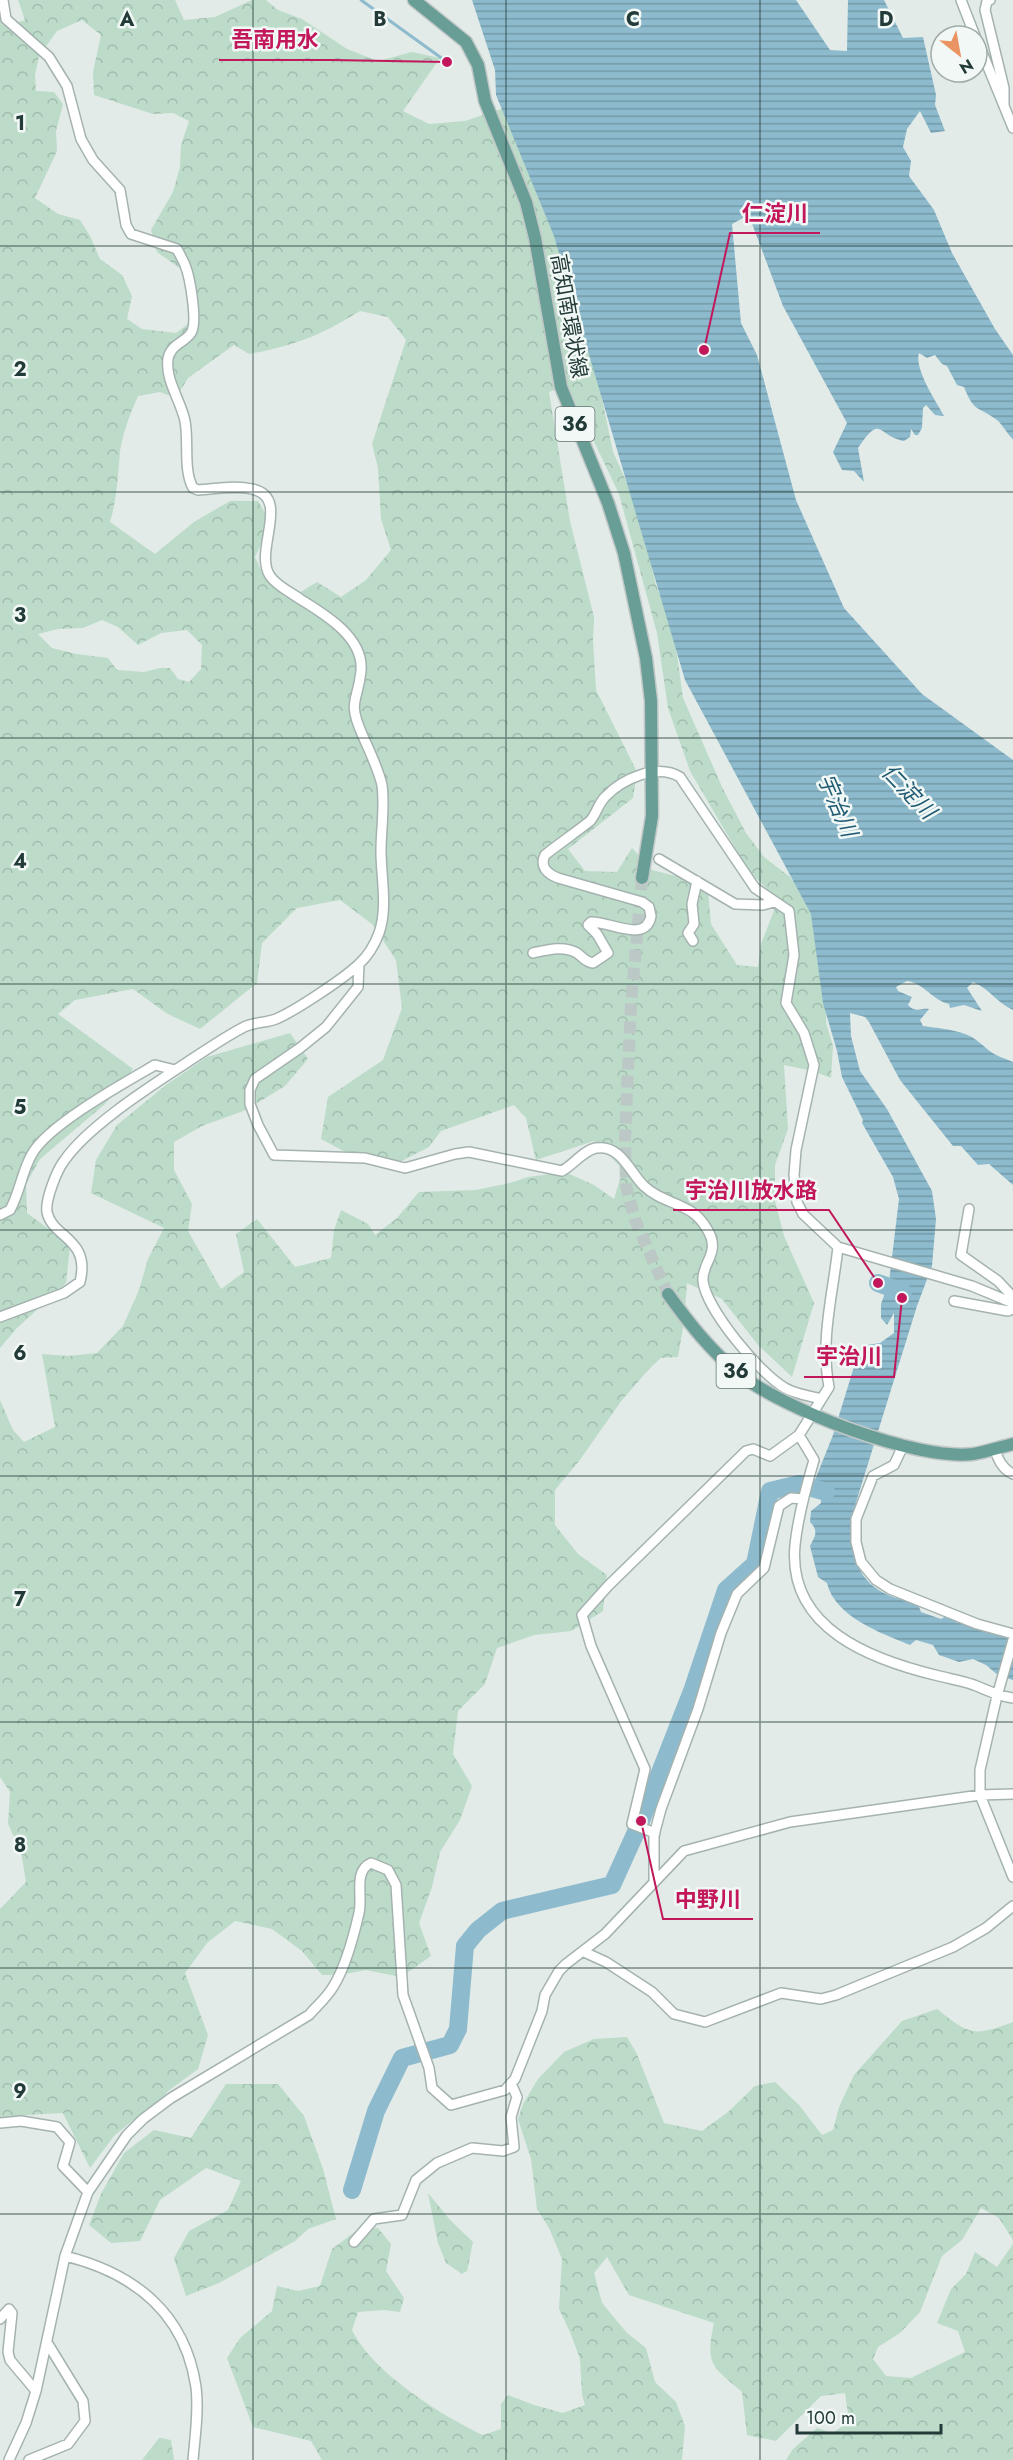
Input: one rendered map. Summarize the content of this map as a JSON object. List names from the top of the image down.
{
  "streets": {
    "main road": ["高知南環状線", "36"]
  },
  "water": ["仁淀川", "宇治川"],
  "places": [
    "吾南用水",
    "仁淀川",
    "宇治川放水路",
    "宇治川",
    "中野川"
  ],
  "scale_bar": "100 m",
  "north": "bottom right",
  "grid": {
    "columns": [
      "A",
      "B",
      "C",
      "D"
    ],
    "rows": [
      "1",
      "2",
      "3",
      "4",
      "5",
      "6",
      "7",
      "8",
      "9"
    ]
  }
}
